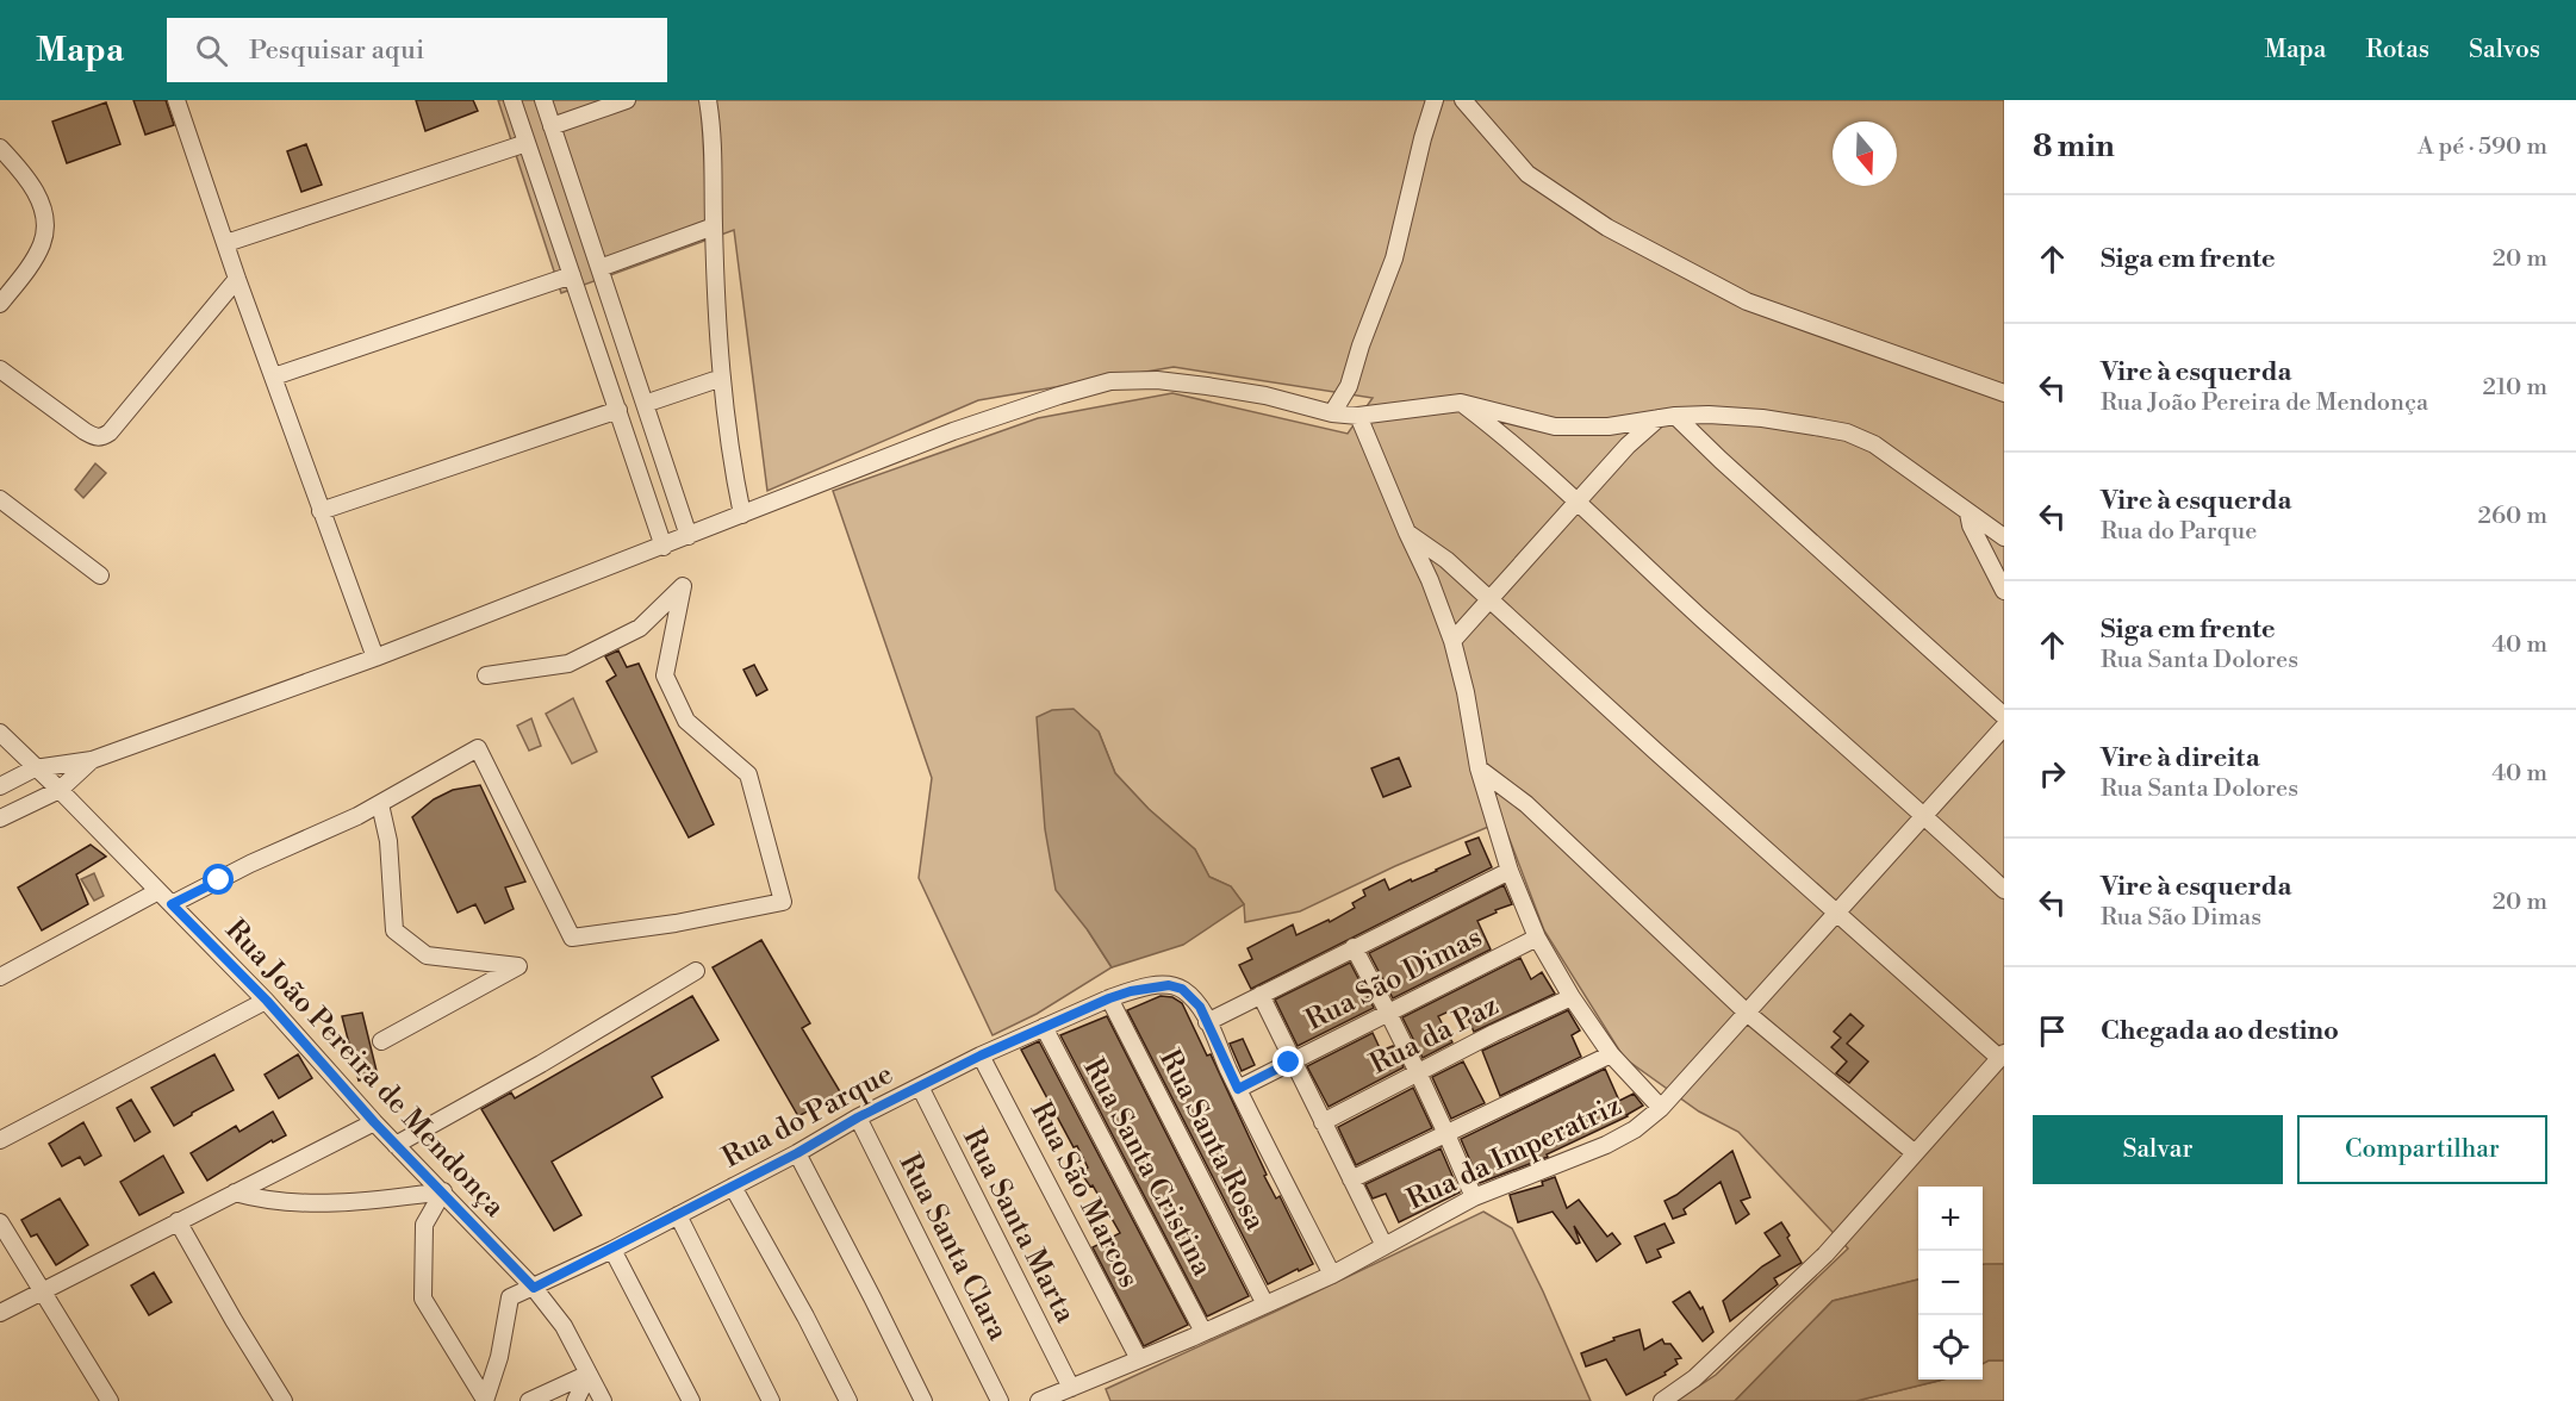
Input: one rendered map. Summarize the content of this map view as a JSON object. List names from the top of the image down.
{
  "streets": {
    "street": [
      "Rua São Dimas",
      "Rua da Paz",
      "Rua João Pereira de Mendonça",
      "Rua do Parque",
      "Rua Santa Rosa",
      "Rua da Imperatriz",
      "Rua Santa Cristina",
      "Rua São Marcos",
      "Rua Santa Marta",
      "Rua Santa Clara"
    ]
  },
  "crossings": [
    ["Rua São Dimas", "Rua do Parque"],
    ["Rua João Pereira de Mendonça", "Rua do Parque"],
    ["Rua do Parque", "Rua Santa Rosa"],
    ["Rua do Parque", "Rua da Imperatriz"],
    ["Rua do Parque", "Rua Santa Cristina"],
    ["Rua do Parque", "Rua São Marcos"],
    ["Rua do Parque", "Rua Santa Marta"],
    ["Rua do Parque", "Rua Santa Clara"],
    ["Rua Santa Rosa", "Rua da Imperatriz"],
    ["Rua da Imperatriz", "Rua Santa Cristina"],
    ["Rua da Imperatriz", "Rua São Marcos"],
    ["Rua da Imperatriz", "Rua Santa Marta"]
  ],
  "north": "bottom",
  "page": {
    "header": "Mapa",
    "search": "Pesquisar aqui",
    "nav": ["Mapa", "Rotas", "Salvos"],
    "heading": ["8 min", "A pé · 590 m"],
    "list": [
      ["Siga em frente", "20 m"],
      ["Vire à esquerda", "Rua João Pereira de Mendonça", "210 m"],
      ["Vire à esquerda", "Rua do Parque", "260 m"],
      ["Siga em frente", "Rua Santa Dolores", "40 m"],
      ["Vire à direita", "Rua Santa Dolores", "40 m"],
      ["Vire à esquerda", "Rua São Dimas", "20 m"],
      "Chegada ao destino"
    ],
    "buttons": ["Salvar", "Compartilhar"],
    "map_buttons": ["+", "−"]
  }
}
